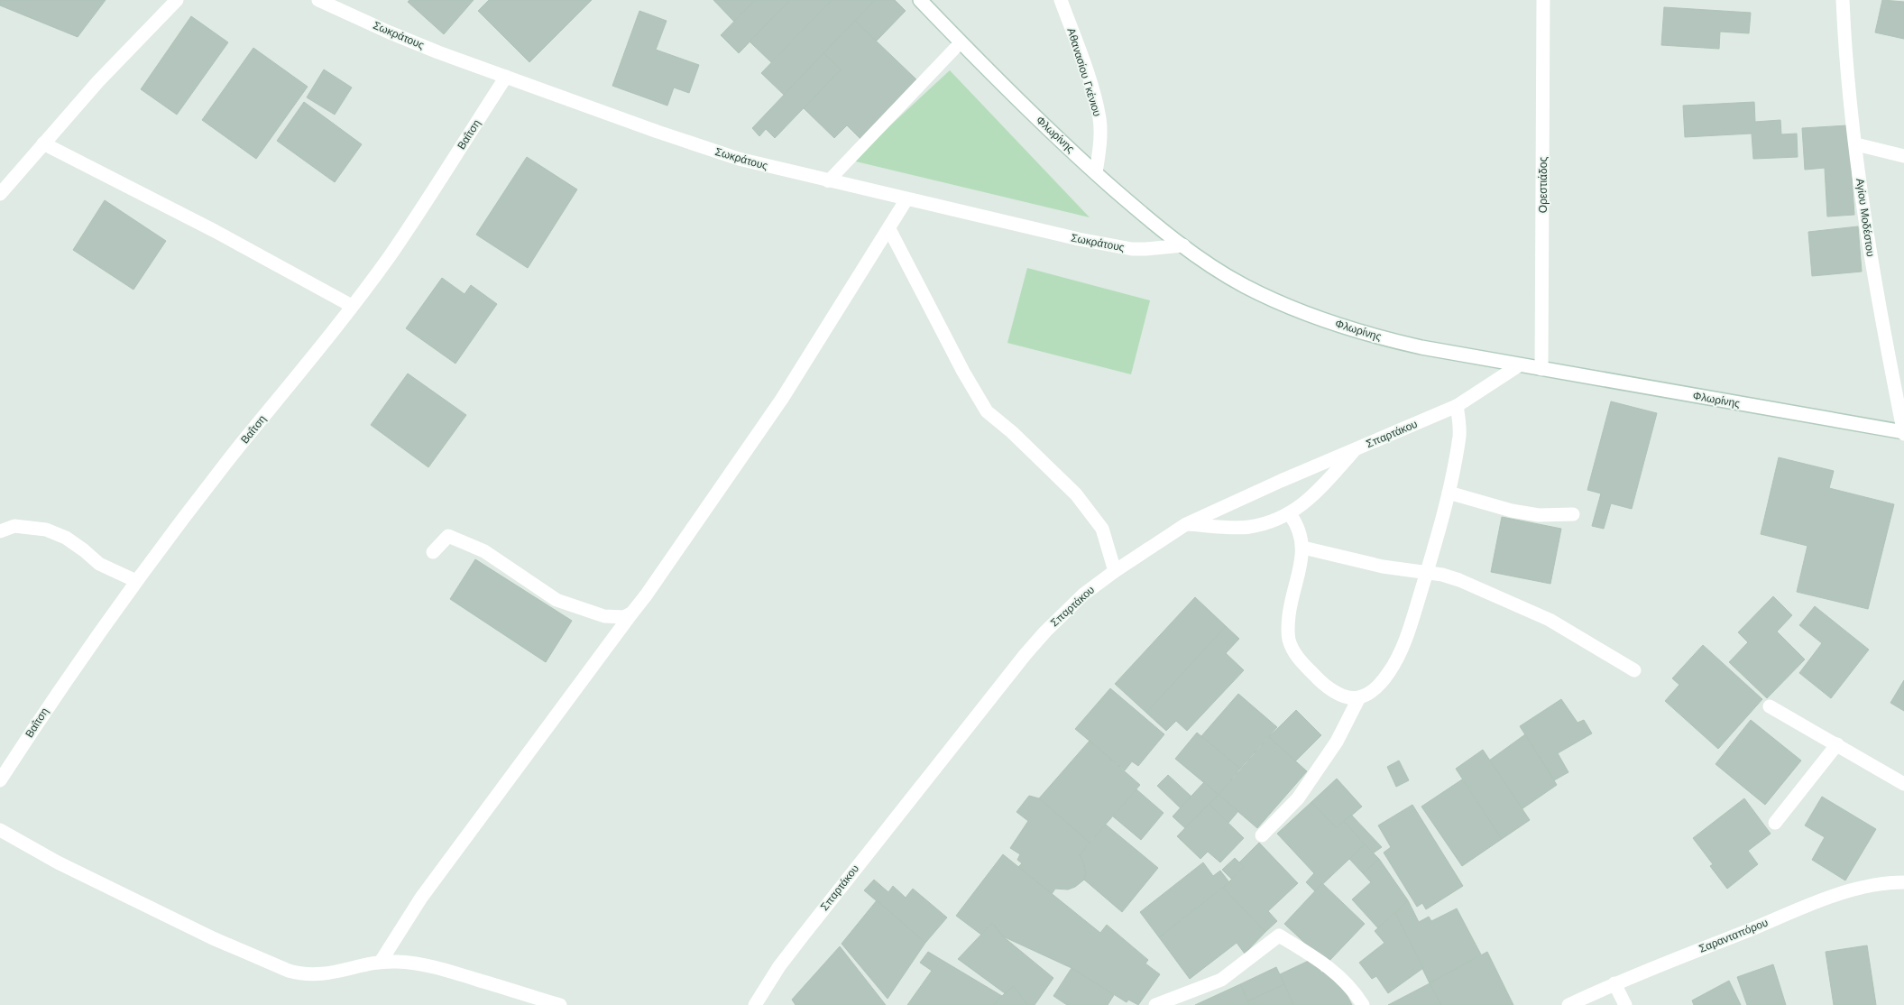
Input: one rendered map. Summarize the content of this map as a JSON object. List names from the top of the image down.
{
  "streets": {
    "street": [
      "Σωκράτους",
      "Αθανασίου Γκένιου",
      "Βαΐτση",
      "Φλωρίνης",
      "Ορεστιάδος",
      "Αγίου Μοδέστου",
      "Σπαρτάκου",
      "Σαρανταπόρου"
    ]
  },
  "crossings": [
    ["Σωκράτους", "Βαΐτση"],
    ["Σωκράτους", "Φλωρίνης"],
    ["Αθανασίου Γκένιου", "Φλωρίνης"],
    ["Φλωρίνης", "Ορεστιάδος"],
    ["Φλωρίνης", "Αγίου Μοδέστου"],
    ["Φλωρίνης", "Σπαρτάκου"]
  ]
}
